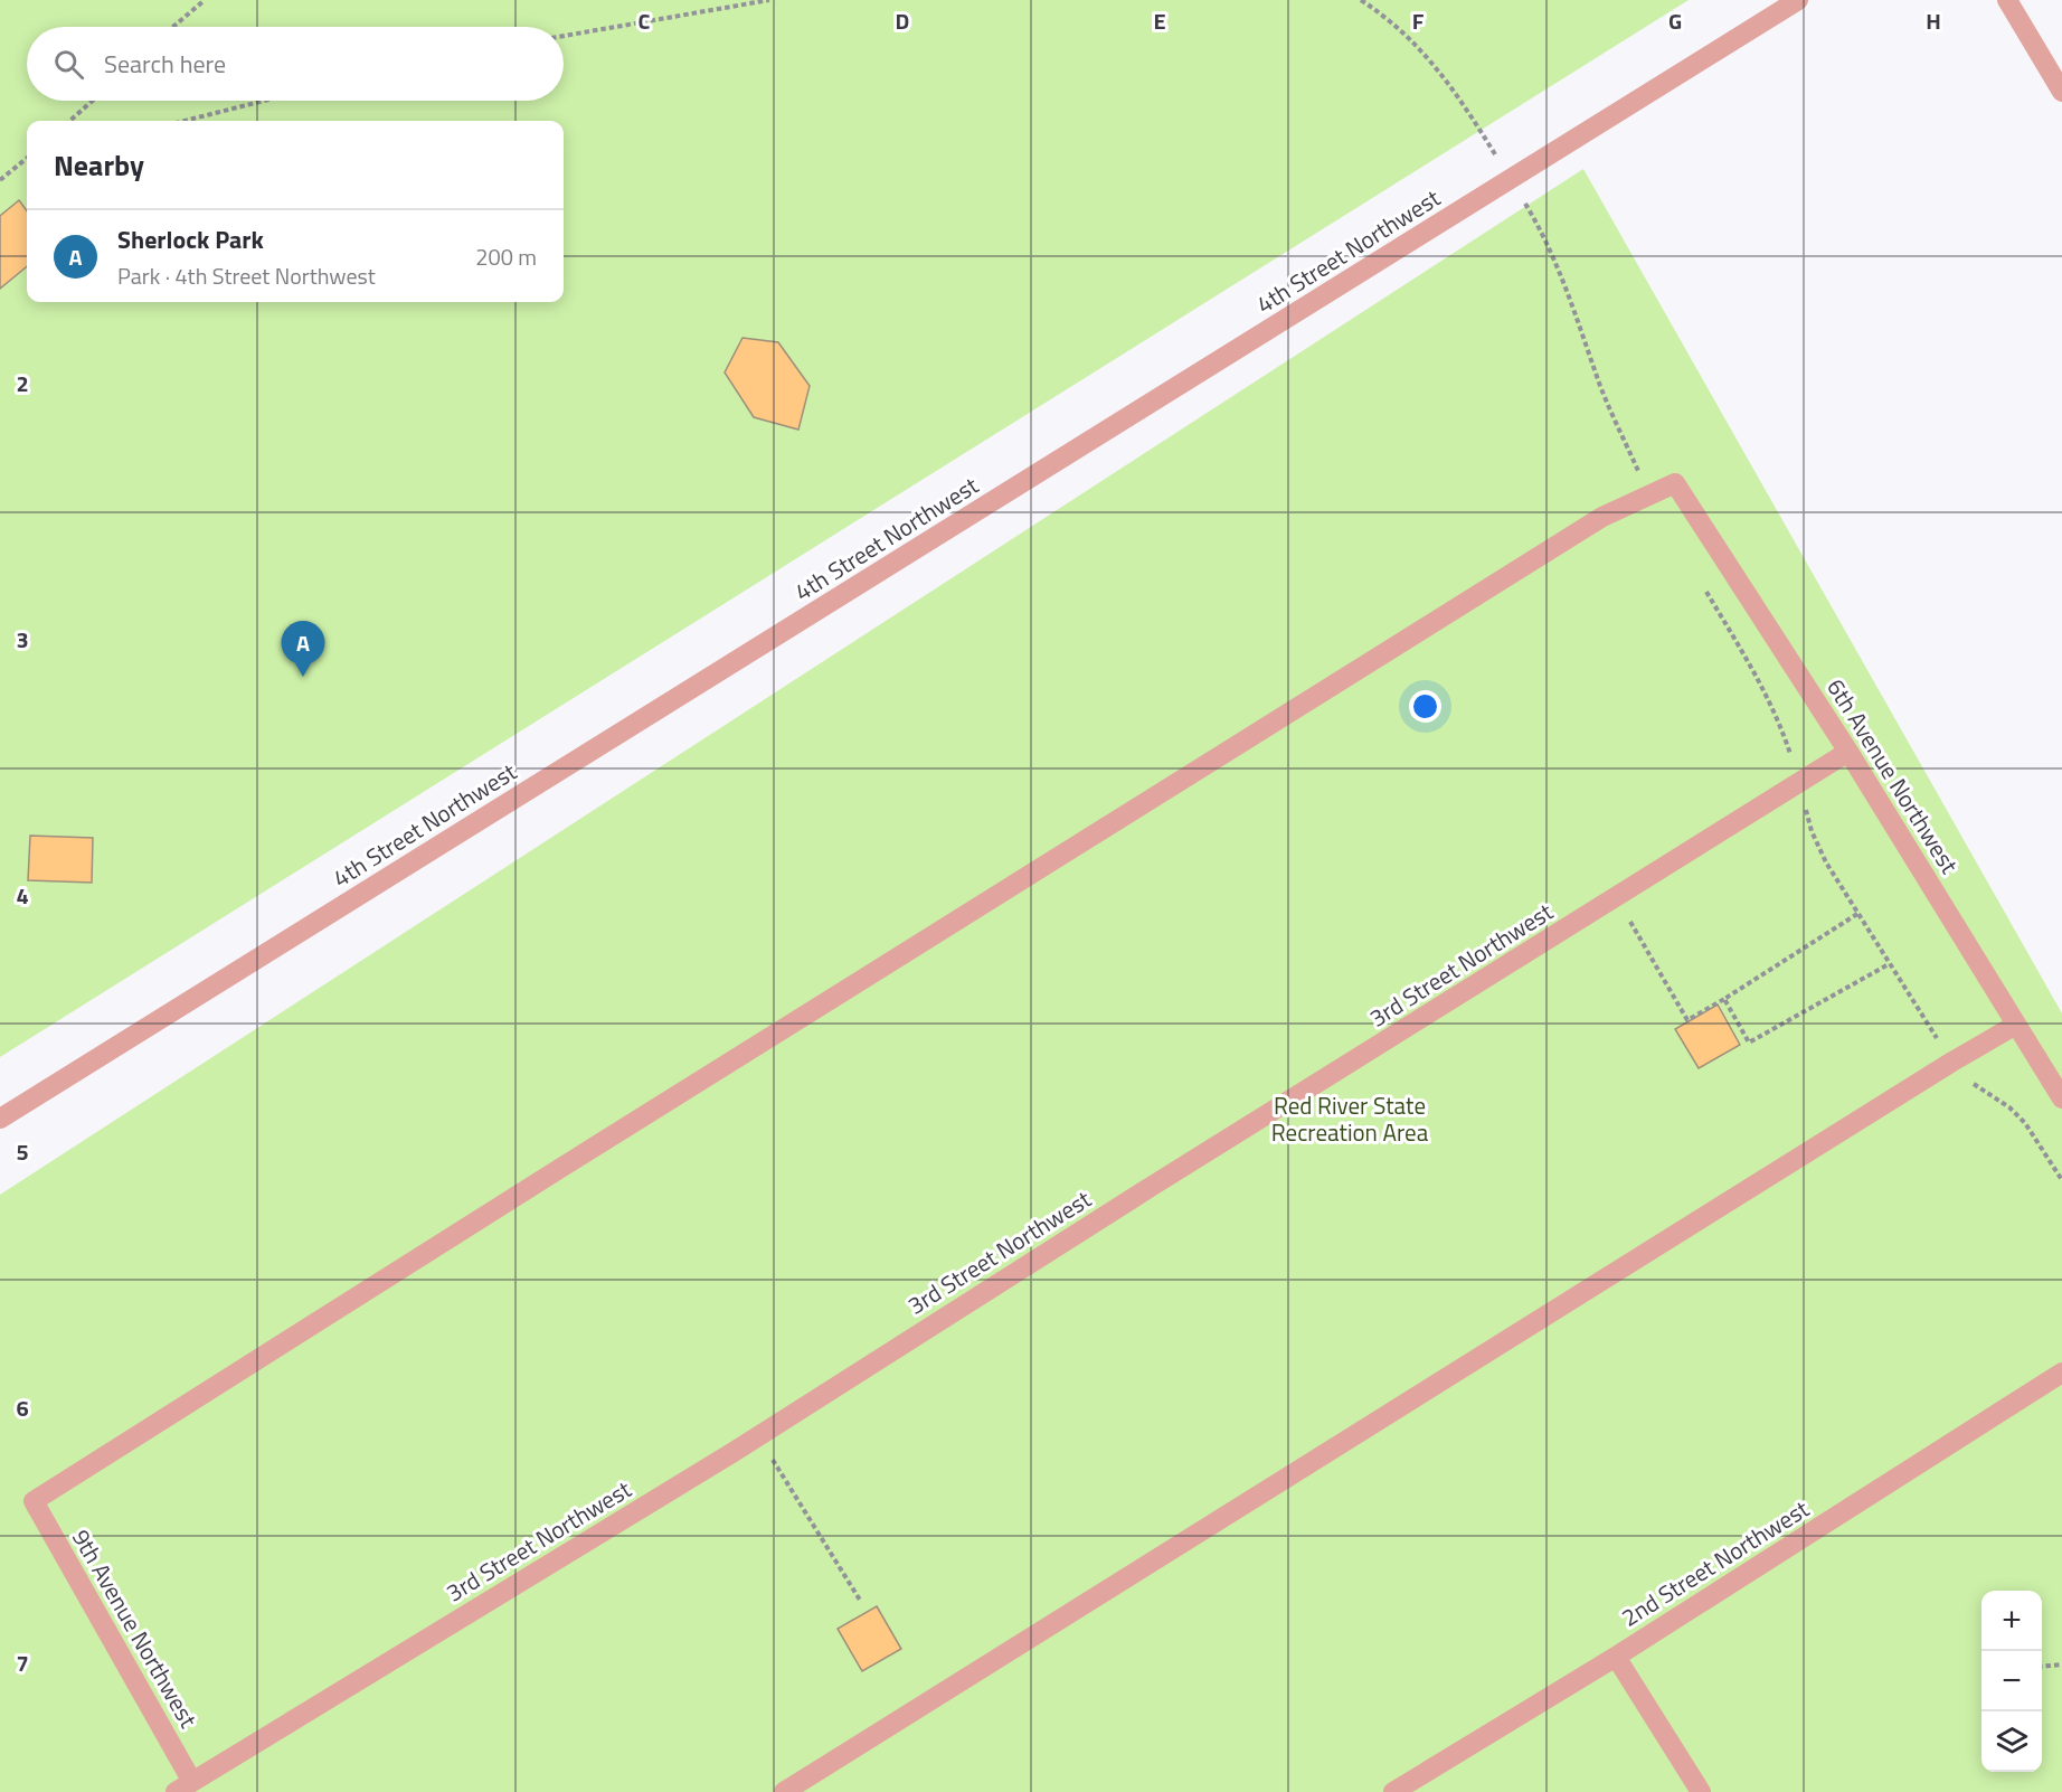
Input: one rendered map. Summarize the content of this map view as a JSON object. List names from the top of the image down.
{
  "streets": {
    "street": [
      "4th Street Northwest",
      "6th Avenue Northwest",
      "3rd Street Northwest",
      "2nd Street Northwest",
      "9th Avenue Northwest"
    ]
  },
  "crossings": [
    ["6th Avenue Northwest", "3rd Street Northwest"],
    ["6th Avenue Northwest", "9th Avenue Northwest"],
    ["3rd Street Northwest", "9th Avenue Northwest"]
  ],
  "parks": ["Red River State Recreation Area"],
  "page": {
    "search": "Search here",
    "heading": "Nearby",
    "list": [
      {
        "mark": "A",
        "name": "Sherlock Park",
        "note": "Park · 4th Street Northwest",
        "value": "200 m"
      }
    ],
    "pins": "A",
    "map_buttons": ["+", "−"]
  },
  "grid": {
    "columns": [
      "C",
      "D",
      "E",
      "F",
      "G",
      "H"
    ],
    "rows": [
      "2",
      "3",
      "4",
      "5",
      "6",
      "7"
    ]
  }
}
